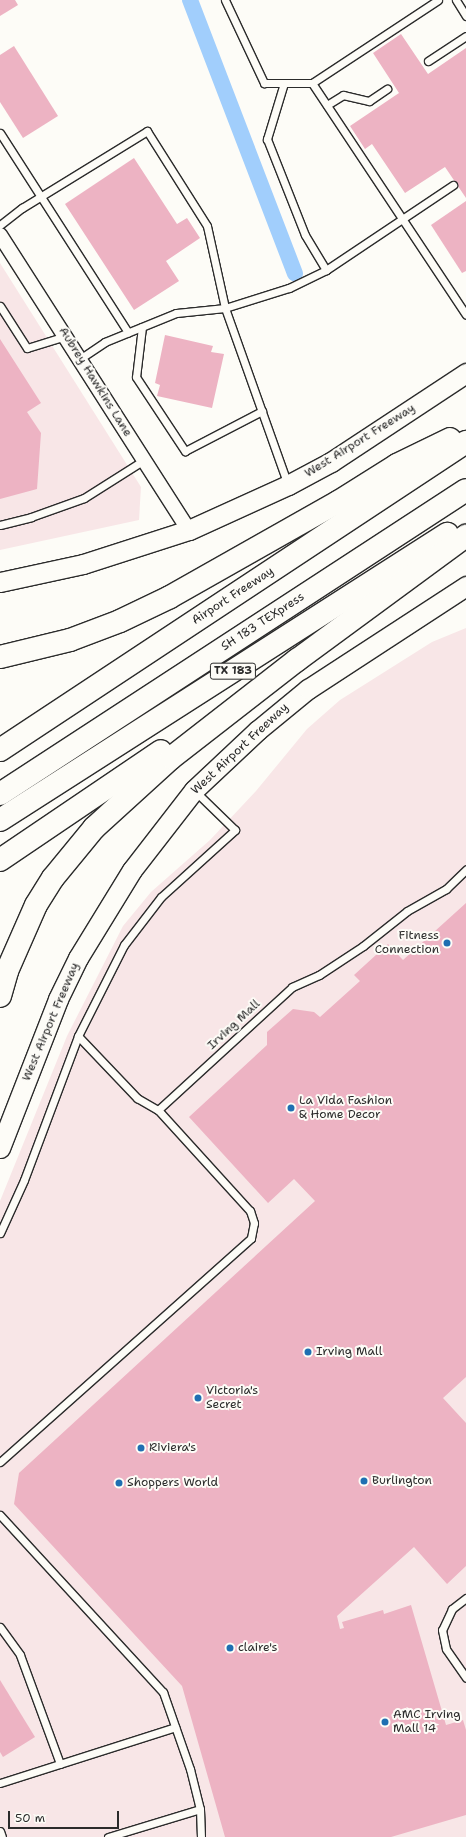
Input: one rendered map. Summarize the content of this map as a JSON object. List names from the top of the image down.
{
  "streets": {
    "highway": ["Airport Freeway", "SH 183 TEXpress", "TX 183"],
    "main road": ["West Airport Freeway"],
    "street": ["Aubrey Hawkins Lane"],
    "lane": ["Irving Mall"]
  },
  "crossings": [
    ["Aubrey Hawkins Lane", "West Airport Freeway"]
  ],
  "places": [
    "Fitness Connection",
    "La Vida Fashion & Home Decor",
    "Irving Mall",
    "Victoria's Secret",
    "Riviera's",
    "Burlington",
    "Shoppers World",
    "claire's",
    "AMC Irving Mall 14"
  ],
  "scale_bar": "50 m"
}
